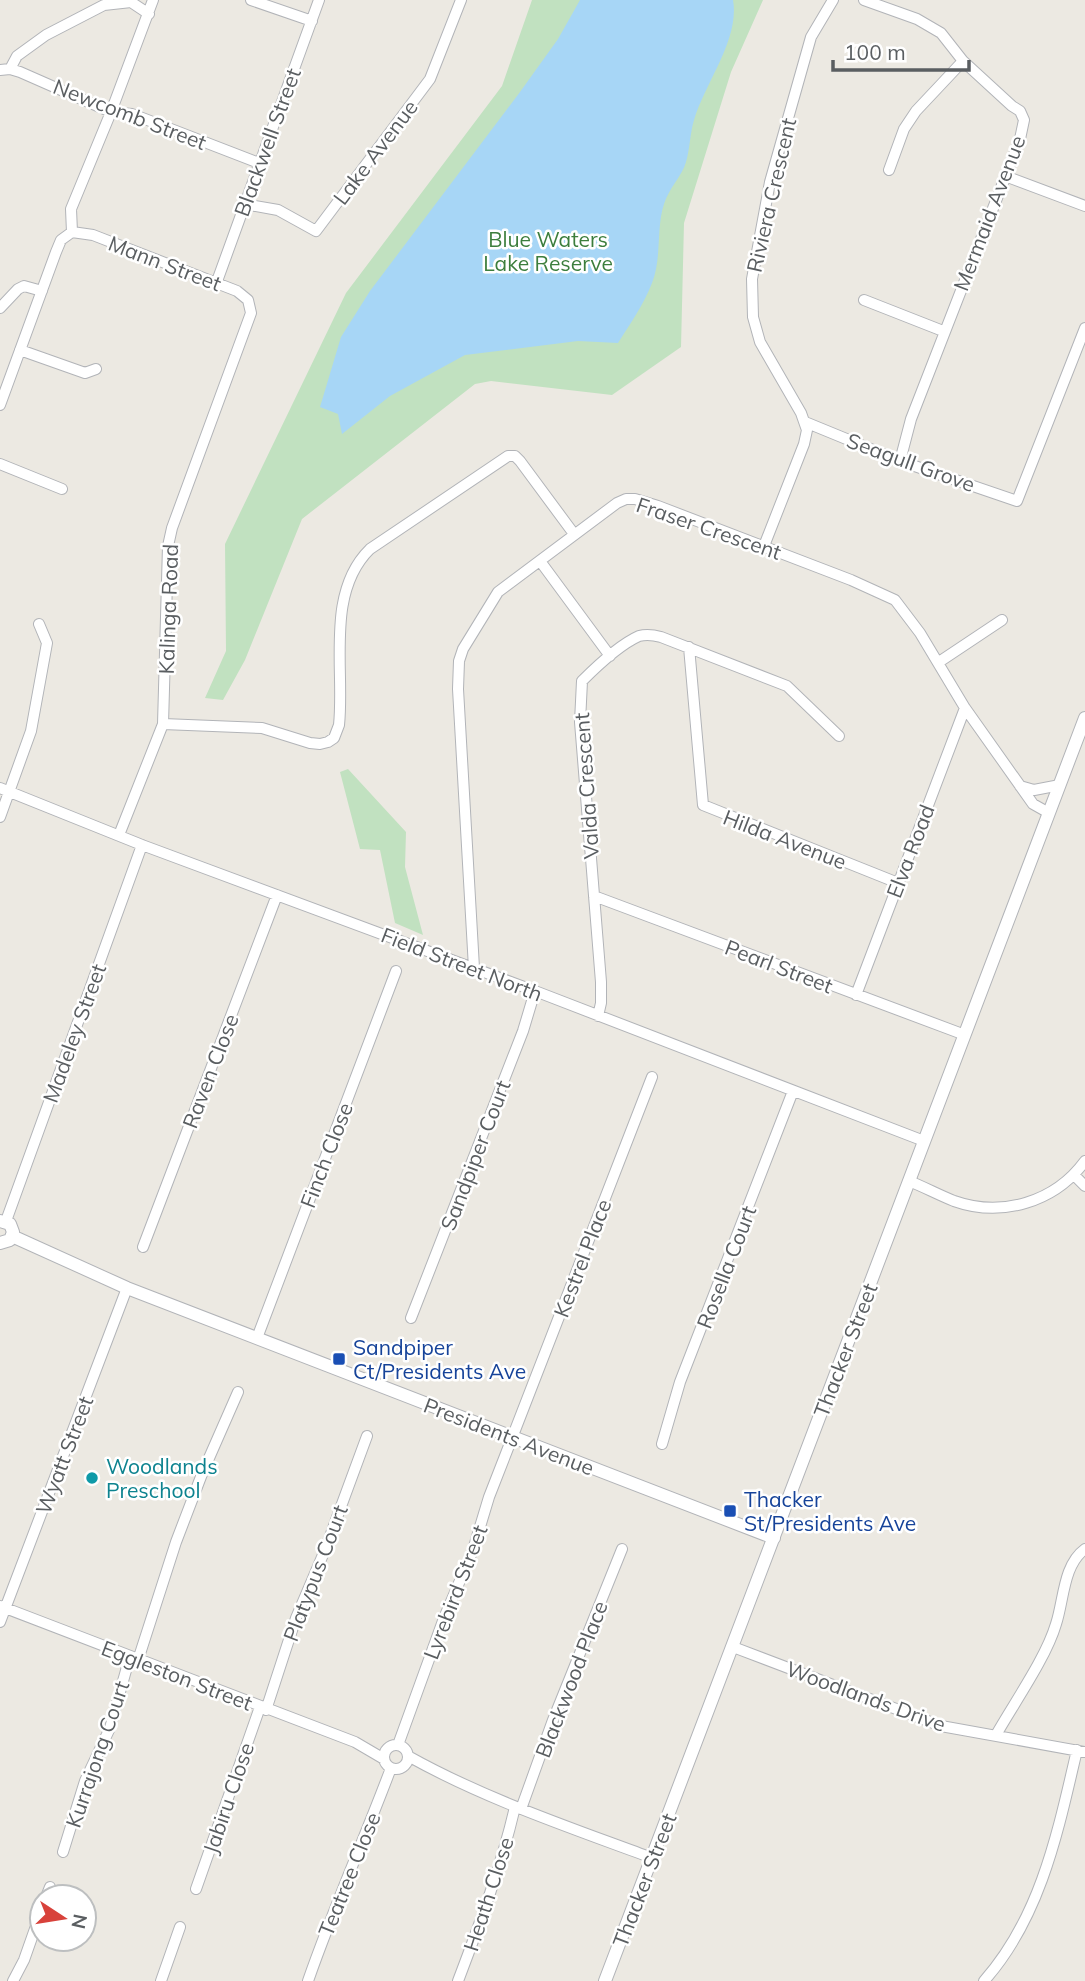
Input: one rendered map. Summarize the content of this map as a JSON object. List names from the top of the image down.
{
  "streets": {
    "street": [
      "Newcomb Street",
      "Blackwell Street",
      "Lake Avenue",
      "Riviera Crescent",
      "Mermaid Avenue",
      "Mann Street",
      "Seagull Grove",
      "Fraser Crescent",
      "Kalinga Road",
      "Valda Crescent",
      "Hilda Avenue",
      "Elva Road",
      "Field Street North",
      "Pearl Street",
      "Madeley Street",
      "Raven Close",
      "Finch Close",
      "Sandpiper Court",
      "Kestrel Place",
      "Rosella Court",
      "Thacker Street",
      "Presidents Avenue",
      "Wyatt Street",
      "Platypus Court",
      "Lyrebird Street",
      "Eggleston Street",
      "Blackwood Place",
      "Woodlands Drive",
      "Kurrajong Court",
      "Jabiru Close",
      "Teatree Close",
      "Heath Close"
    ]
  },
  "crossings": [
    ["Newcomb Street", "Blackwell Street"],
    ["Blackwell Street", "Lake Avenue"],
    ["Blackwell Street", "Mann Street"],
    ["Riviera Crescent", "Seagull Grove"],
    ["Mermaid Avenue", "Seagull Grove"],
    ["Mann Street", "Kalinga Road"],
    ["Fraser Crescent", "Elva Road"],
    ["Fraser Crescent", "Field Street North"],
    ["Fraser Crescent", "Thacker Street"],
    ["Kalinga Road", "Field Street North"],
    ["Valda Crescent", "Hilda Avenue"],
    ["Valda Crescent", "Field Street North"],
    ["Valda Crescent", "Pearl Street"],
    ["Hilda Avenue", "Elva Road"],
    ["Elva Road", "Pearl Street"],
    ["Field Street North", "Madeley Street"],
    ["Field Street North", "Raven Close"],
    ["Field Street North", "Sandpiper Court"],
    ["Field Street North", "Rosella Court"],
    ["Field Street North", "Thacker Street"],
    ["Pearl Street", "Thacker Street"],
    ["Finch Close", "Presidents Avenue"],
    ["Kestrel Place", "Presidents Avenue"],
    ["Kestrel Place", "Lyrebird Street"],
    ["Thacker Street", "Presidents Avenue"],
    ["Thacker Street", "Woodlands Drive"],
    ["Presidents Avenue", "Wyatt Street"],
    ["Presidents Avenue", "Lyrebird Street"],
    ["Wyatt Street", "Eggleston Street"],
    ["Platypus Court", "Eggleston Street"],
    ["Platypus Court", "Jabiru Close"],
    ["Lyrebird Street", "Eggleston Street"],
    ["Lyrebird Street", "Teatree Close"],
    ["Eggleston Street", "Kurrajong Court"],
    ["Eggleston Street", "Jabiru Close"],
    ["Eggleston Street", "Teatree Close"],
    ["Blackwood Place", "Heath Close"]
  ],
  "parks": ["Blue Waters Lake Reserve"],
  "places": {
    "transit": ["Sandpiper Ct/Presidents Ave", "Thacker St/Presidents Ave"],
    "other": ["Woodlands Preschool"]
  },
  "scale_bar": "100 m",
  "north": "right"
}
